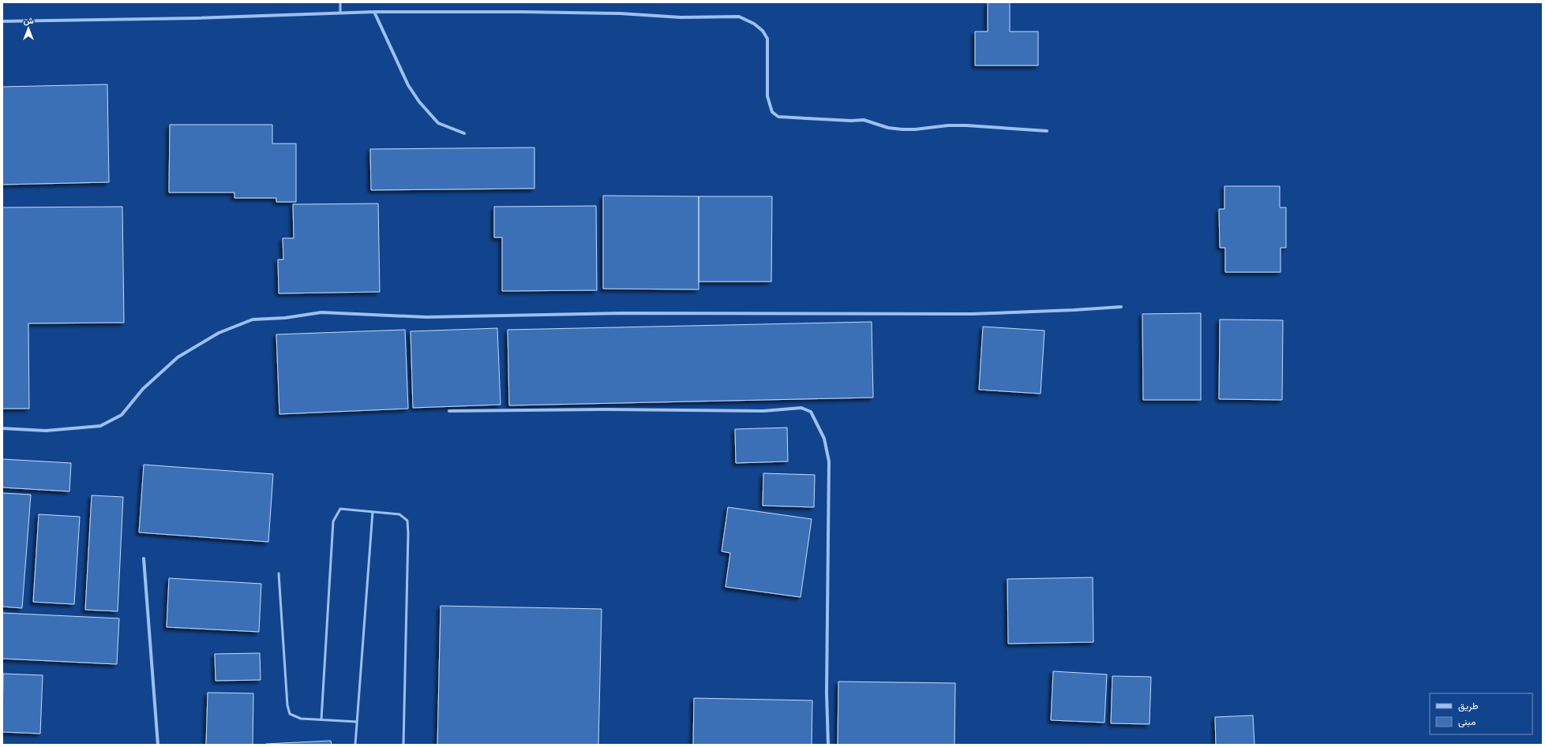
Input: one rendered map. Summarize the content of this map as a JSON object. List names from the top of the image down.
{
  "legend": ["طريق", "مبنى"],
  "north": "top"
}
